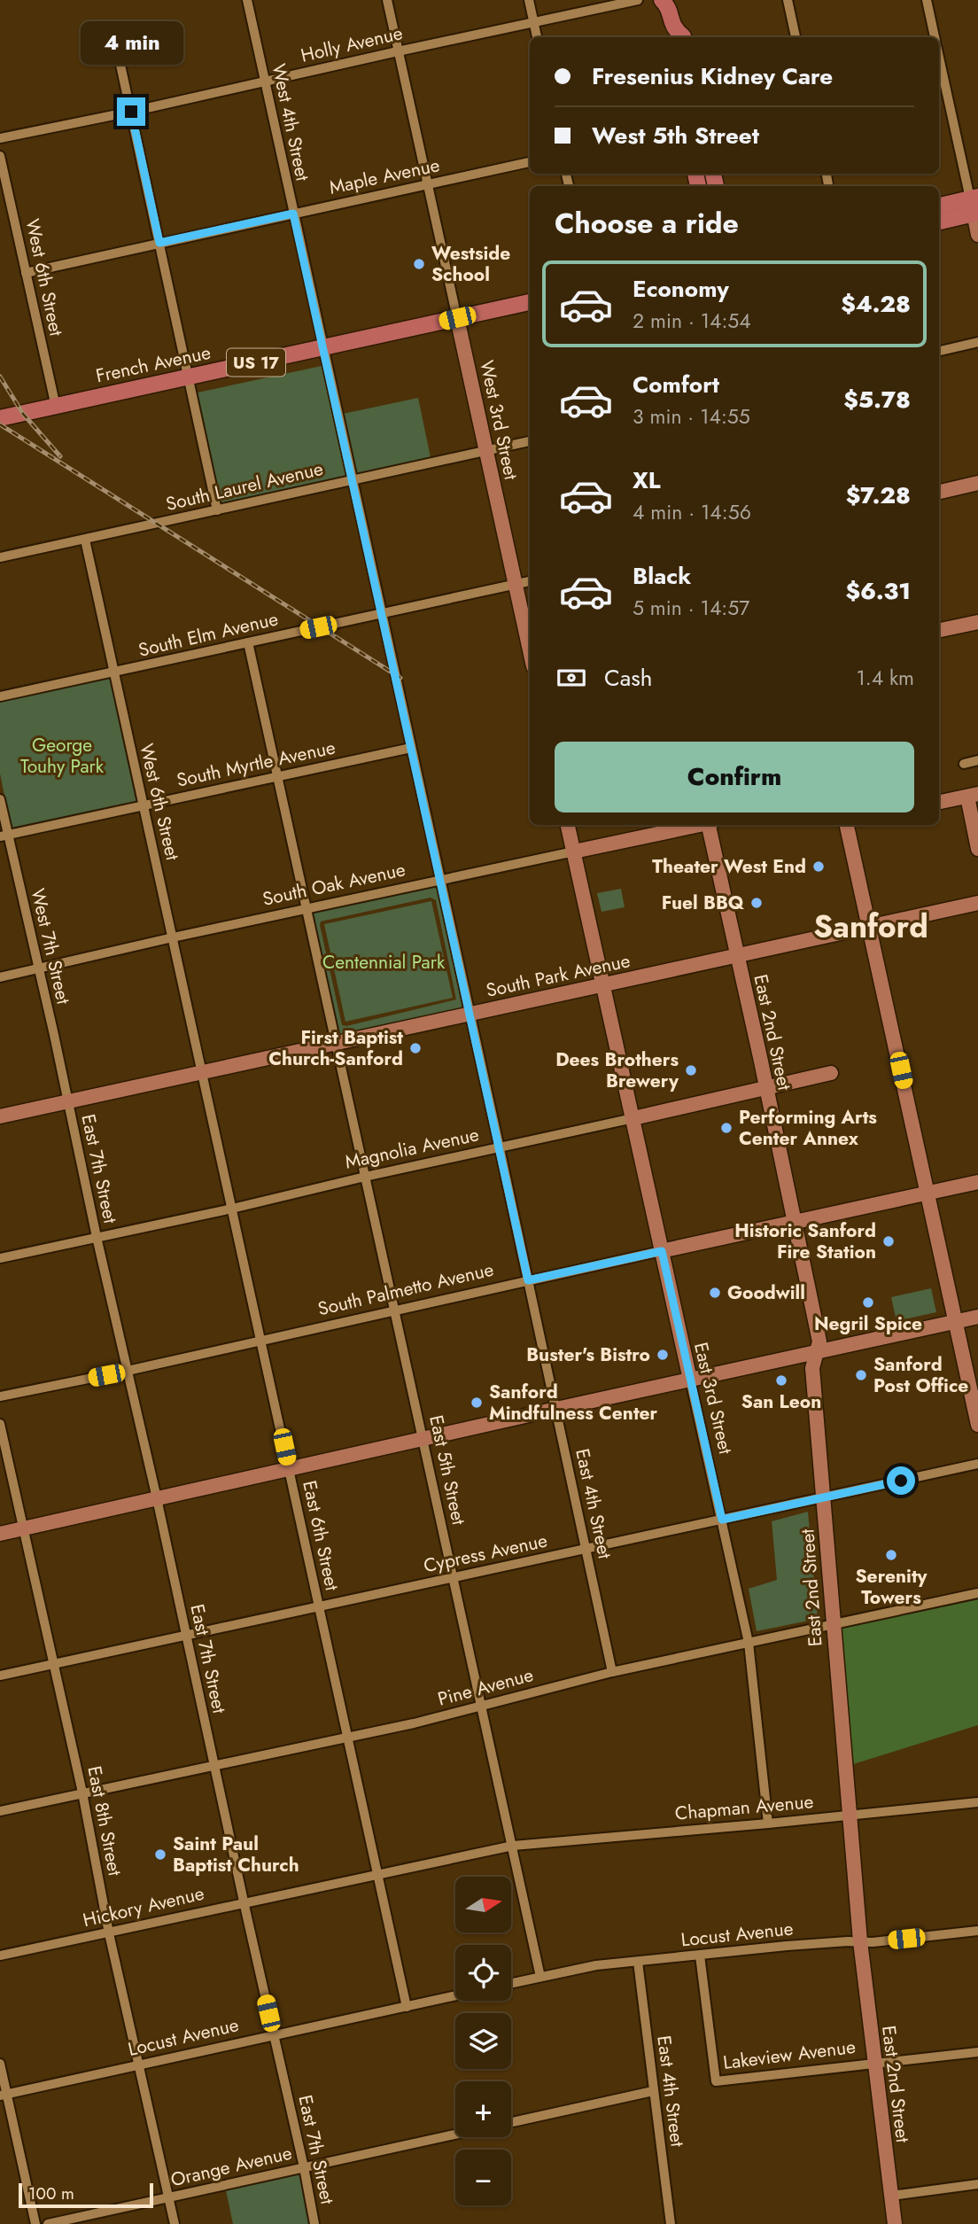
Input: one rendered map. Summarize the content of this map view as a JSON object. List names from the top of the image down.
{
  "streets": {
    "main road": ["US 17", "French Avenue"],
    "street": [
      "Holly Avenue",
      "West 4th Street",
      "Maple Avenue",
      "West 6th Street",
      "West 3rd Street",
      "South Laurel Avenue",
      "South Elm Avenue",
      "South Myrtle Avenue",
      "South Oak Avenue",
      "West 7th Street",
      "South Park Avenue",
      "East 2nd Street",
      "Magnolia Avenue",
      "East 7th Street",
      "South Palmetto Avenue",
      "East 3rd Street",
      "East 5th Street",
      "East 4th Street",
      "East 6th Street",
      "Cypress Avenue",
      "Pine Avenue",
      "Chapman Avenue",
      "East 8th Street",
      "Hickory Avenue",
      "Locust Avenue",
      "Lakeview Avenue",
      "Orange Avenue"
    ]
  },
  "crossings": [
    ["Holly Avenue", "West 4th Street"],
    ["Holly Avenue", "West 3rd Street"],
    ["West 4th Street", "Maple Avenue"],
    ["West 4th Street", "French Avenue"],
    ["West 4th Street", "South Laurel Avenue"],
    ["West 4th Street", "South Elm Avenue"],
    ["West 4th Street", "South Myrtle Avenue"],
    ["West 4th Street", "South Oak Avenue"],
    ["West 4th Street", "South Park Avenue"],
    ["West 4th Street", "East 4th Street"],
    ["Maple Avenue", "West 6th Street"],
    ["Maple Avenue", "West 3rd Street"],
    ["West 6th Street", "French Avenue"],
    ["West 6th Street", "South Laurel Avenue"],
    ["West 6th Street", "South Elm Avenue"],
    ["West 6th Street", "South Myrtle Avenue"],
    ["West 6th Street", "South Oak Avenue"],
    ["West 6th Street", "South Park Avenue"],
    ["West 6th Street", "East 6th Street"],
    ["French Avenue", "West 3rd Street"],
    ["West 3rd Street", "South Laurel Avenue"],
    ["West 3rd Street", "South Elm Avenue"],
    ["South Elm Avenue", "East 5th Street"],
    ["South Myrtle Avenue", "West 7th Street"],
    ["South Myrtle Avenue", "East 5th Street"],
    ["South Oak Avenue", "West 7th Street"],
    ["South Oak Avenue", "East 5th Street"],
    ["West 7th Street", "South Park Avenue"],
    ["West 7th Street", "East 7th Street"],
    ["South Park Avenue", "East 2nd Street"],
    ["South Park Avenue", "East 7th Street"],
    ["South Park Avenue", "East 3rd Street"],
    ["South Park Avenue", "East 5th Street"],
    ["South Park Avenue", "East 4th Street"],
    ["South Park Avenue", "East 6th Street"],
    ["East 2nd Street", "Magnolia Avenue"],
    ["East 2nd Street", "South Palmetto Avenue"],
    ["East 2nd Street", "Cypress Avenue"],
    ["East 2nd Street", "Pine Avenue"],
    ["East 2nd Street", "Chapman Avenue"],
    ["East 2nd Street", "Locust Avenue"],
    ["East 2nd Street", "Lakeview Avenue"],
    ["Magnolia Avenue", "East 7th Street"],
    ["Magnolia Avenue", "East 3rd Street"],
    ["Magnolia Avenue", "East 5th Street"],
    ["Magnolia Avenue", "East 4th Street"],
    ["Magnolia Avenue", "East 6th Street"],
    ["East 7th Street", "South Palmetto Avenue"],
    ["East 7th Street", "Cypress Avenue"],
    ["East 7th Street", "Pine Avenue"],
    ["East 7th Street", "Hickory Avenue"],
    ["East 7th Street", "Locust Avenue"],
    ["East 7th Street", "Orange Avenue"],
    ["South Palmetto Avenue", "East 3rd Street"],
    ["South Palmetto Avenue", "East 5th Street"],
    ["South Palmetto Avenue", "East 4th Street"],
    ["South Palmetto Avenue", "East 6th Street"],
    ["East 3rd Street", "Cypress Avenue"],
    ["East 3rd Street", "Pine Avenue"],
    ["East 3rd Street", "Chapman Avenue"],
    ["East 5th Street", "Cypress Avenue"],
    ["East 5th Street", "Pine Avenue"],
    ["East 5th Street", "Chapman Avenue"],
    ["East 5th Street", "Hickory Avenue"],
    ["East 5th Street", "Locust Avenue"],
    ["East 4th Street", "Cypress Avenue"],
    ["East 4th Street", "Pine Avenue"],
    ["East 4th Street", "Locust Avenue"],
    ["East 6th Street", "Cypress Avenue"],
    ["East 6th Street", "Pine Avenue"],
    ["East 6th Street", "Hickory Avenue"],
    ["East 6th Street", "Locust Avenue"],
    ["Cypress Avenue", "East 8th Street"],
    ["Pine Avenue", "East 8th Street"],
    ["Chapman Avenue", "Hickory Avenue"],
    ["East 8th Street", "Hickory Avenue"],
    ["East 8th Street", "Locust Avenue"],
    ["East 8th Street", "Orange Avenue"],
    ["Locust Avenue", "Lakeview Avenue"]
  ],
  "districts": ["Sanford"],
  "parks": ["George Touhy Park", "Centennial Park"],
  "places": [
    "Westside School",
    "Theater West End",
    "Fuel BBQ",
    "First Baptist Church-Sanford",
    "Dees Brothers Brewery",
    "Performing Arts Center Annex",
    "Historic Sanford Fire Station",
    "Goodwill",
    "Negril Spice",
    "Buster's Bistro",
    "Sanford Post Office",
    "San Leon",
    "Sanford Mindfulness Center",
    "Serenity Towers",
    "Saint Paul Baptist Church"
  ],
  "scale_bar": "100 m",
  "north": "right",
  "page": {
    "bubble": "4 min",
    "banner": ["Fresenius Kidney Care", "West 5th Street"],
    "heading": "Choose a ride",
    "list": [
      {
        "name": "Economy",
        "note": "2 min · 14:54",
        "value": "$4.28"
      },
      {
        "name": "Comfort",
        "note": "3 min · 14:55",
        "value": "$5.78"
      },
      {
        "name": "XL",
        "note": "4 min · 14:56",
        "value": "$7.28"
      },
      {
        "name": "Black",
        "note": "5 min · 14:57",
        "value": "$6.31"
      }
    ],
    "pay": ["Cash", "1.4 km"],
    "buttons": "Confirm",
    "map_buttons": ["+", "−"],
    "scale": "100 m"
  }
}
